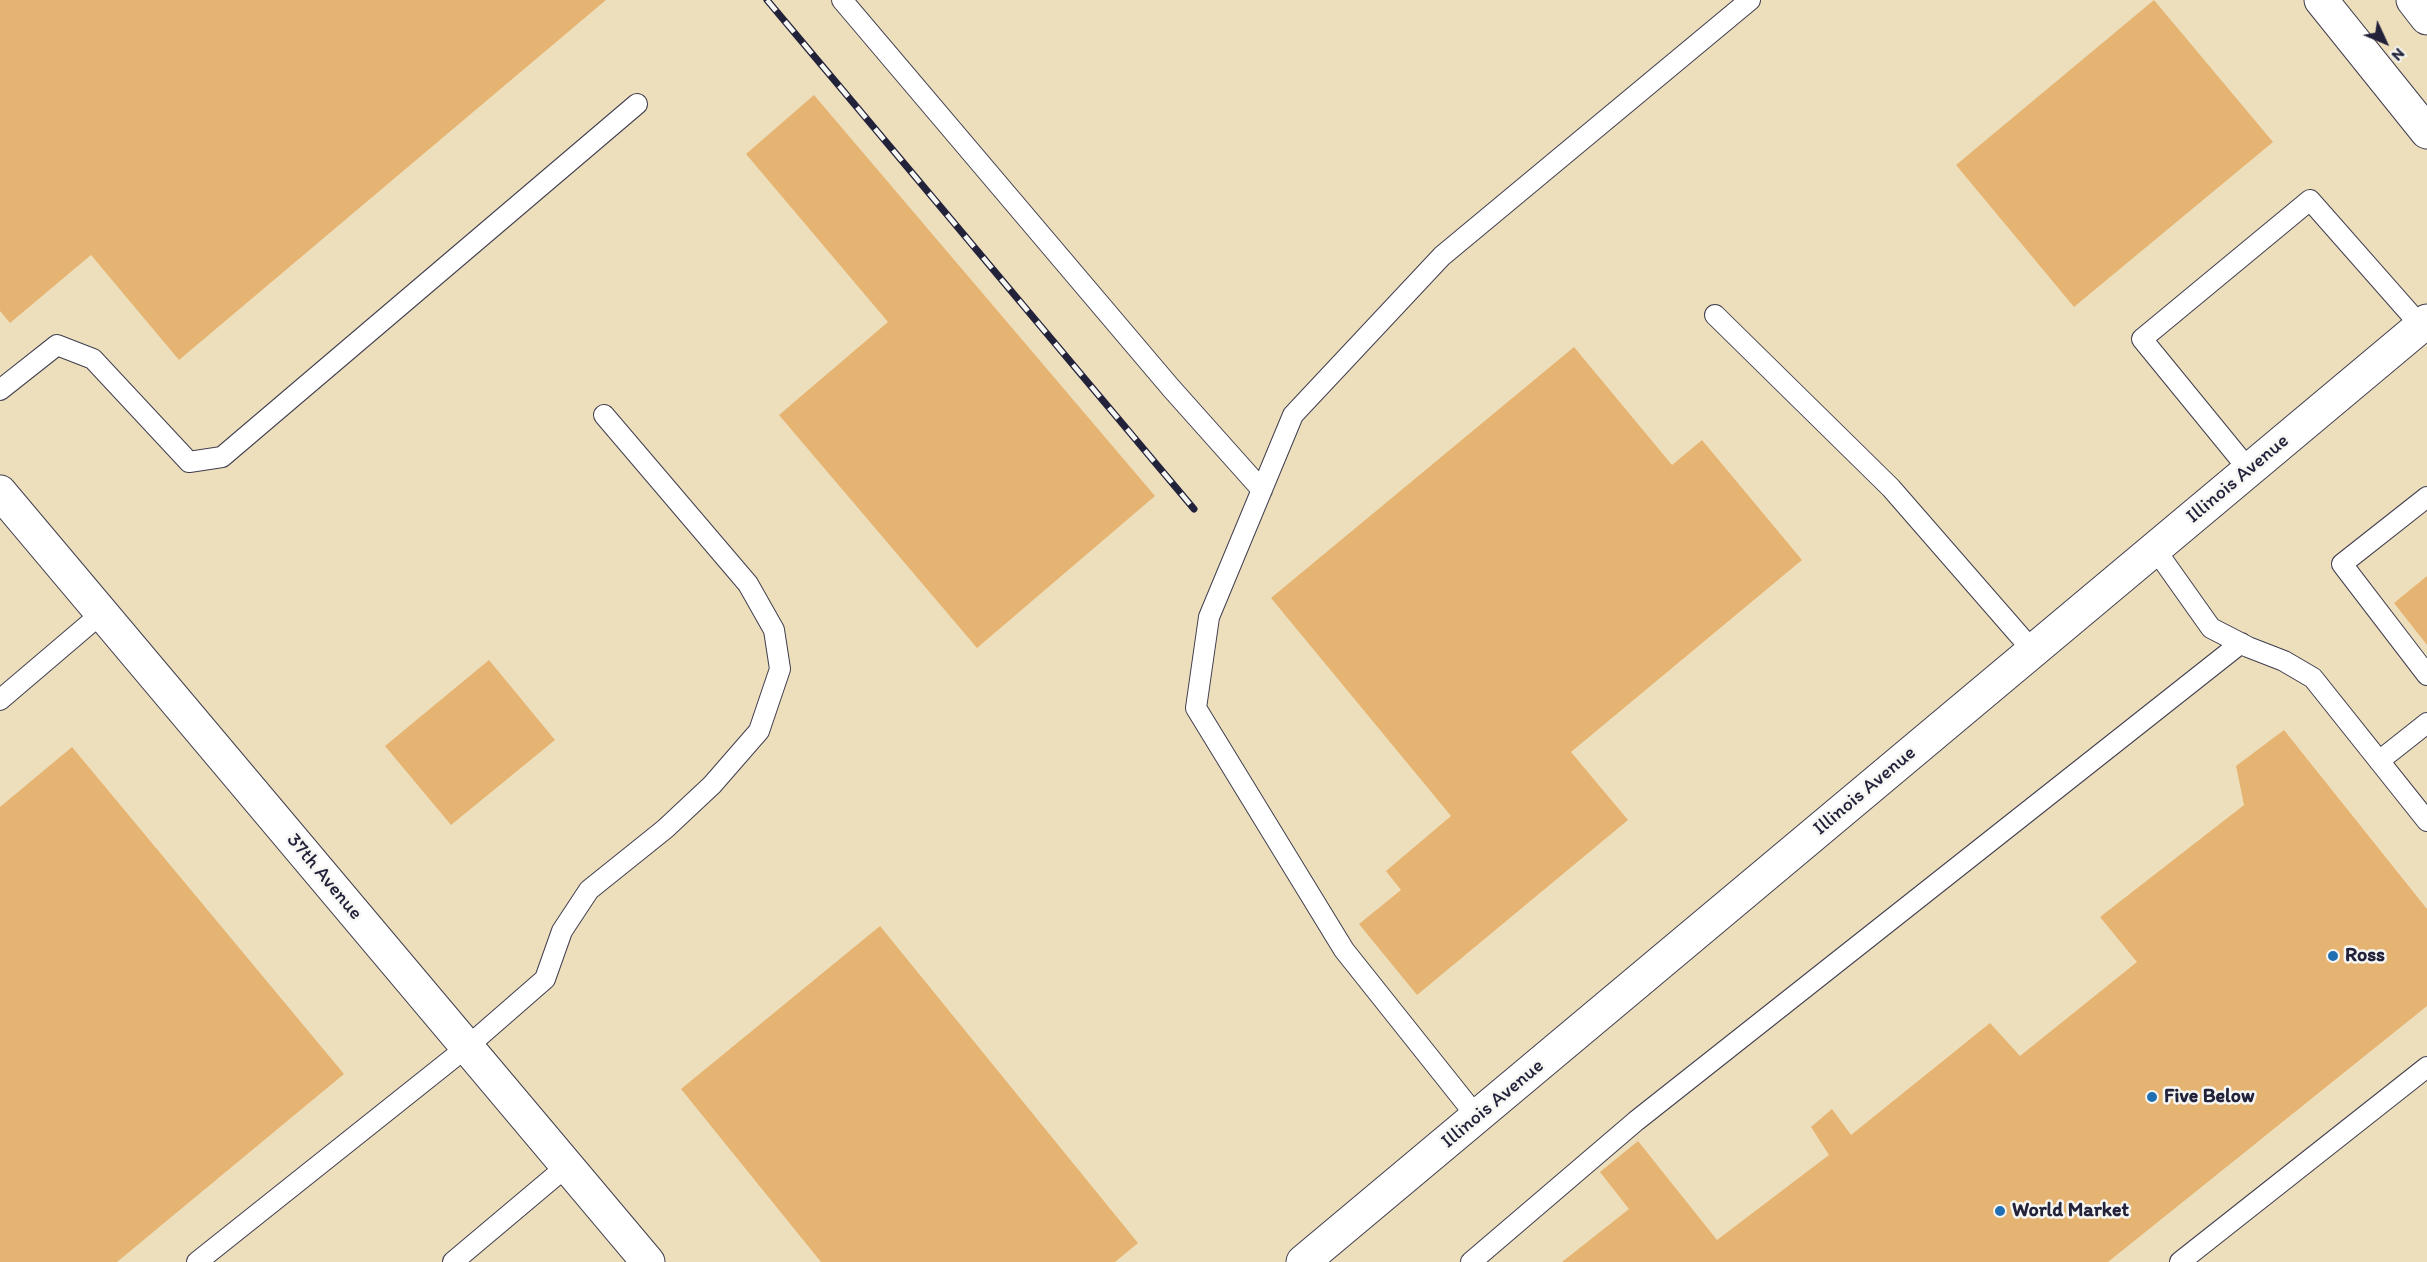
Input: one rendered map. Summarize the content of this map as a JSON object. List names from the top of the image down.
{
  "streets": {
    "street": ["Illinois Avenue", "37th Avenue"]
  },
  "places": ["Ross", "Five Below", "World Market"],
  "north": "bottom right"
}
